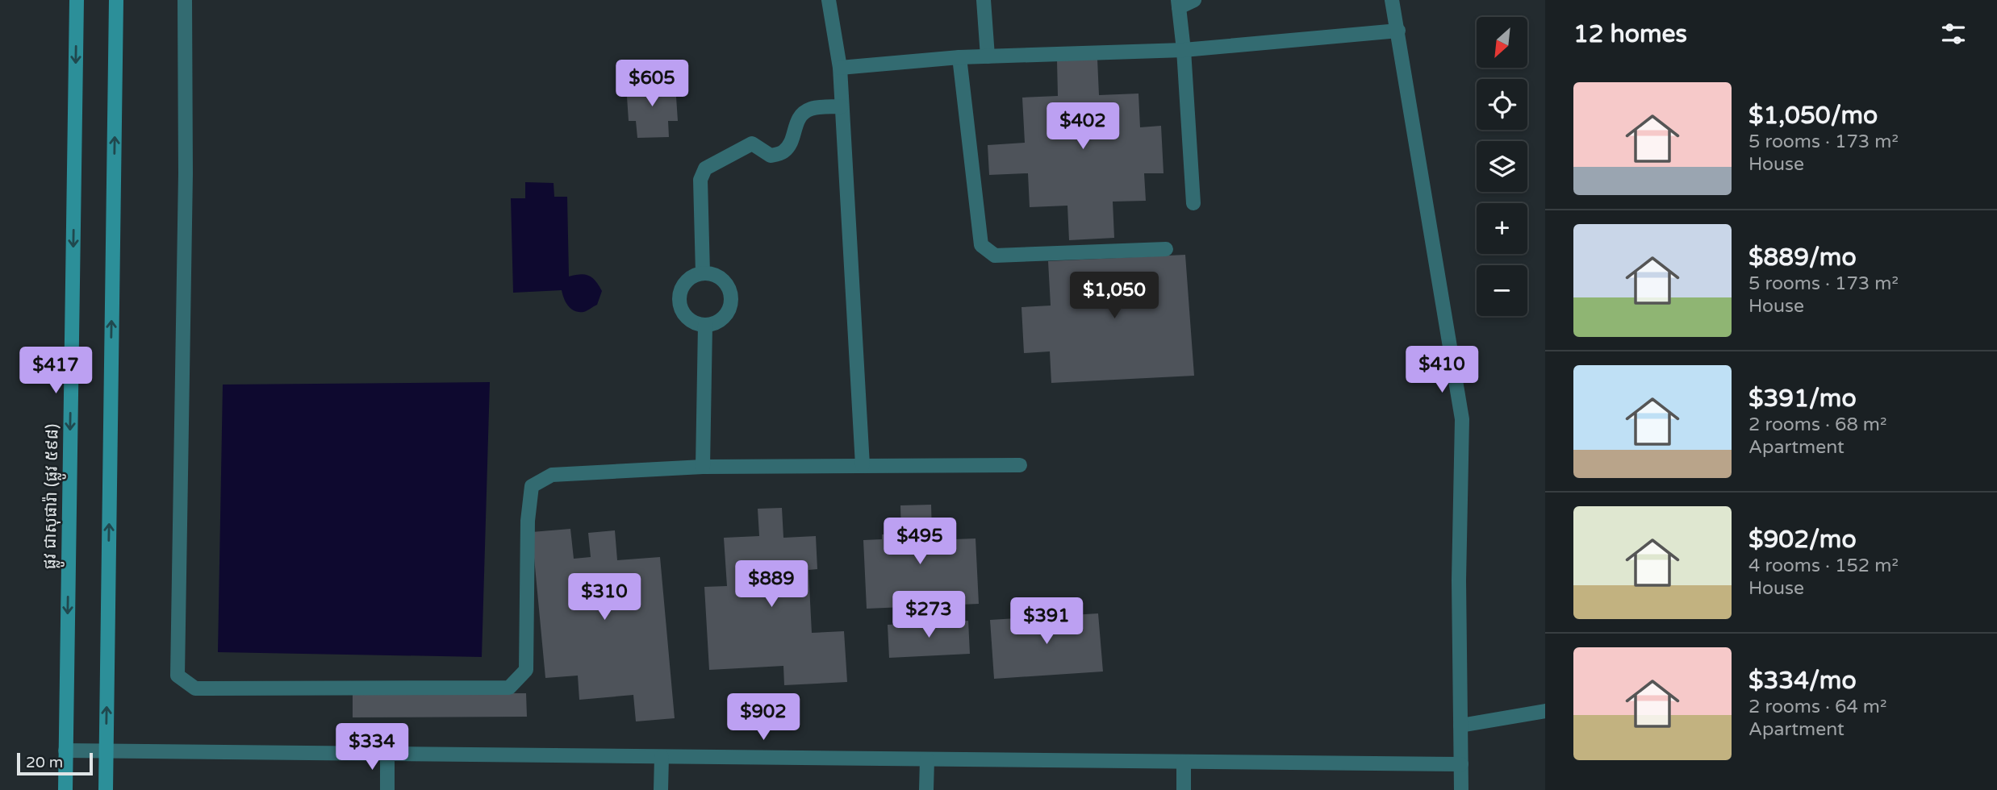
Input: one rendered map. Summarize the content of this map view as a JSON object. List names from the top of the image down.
{
  "streets": {
    "main road": ["ផ្លូវ ជាសុផារ៉ា (ផ្លូវ ៥៩៨)"]
  },
  "scale_bar": "20 m",
  "north": "bottom left",
  "page": {
    "heading": "12 homes",
    "map_buttons": ["+", "−"],
    "price": [
      "$605",
      "$402",
      "$1,050",
      "$410",
      "$417",
      "$495",
      "$889",
      "$310",
      "$273",
      "$391",
      "$902",
      "$334"
    ],
    "list": [
      {
        "name": "$1,050/mo",
        "note": "5 rooms · 173 m² · House"
      },
      {
        "name": "$889/mo",
        "note": "5 rooms · 173 m² · House"
      },
      {
        "name": "$391/mo",
        "note": "2 rooms · 68 m² · Apartment"
      },
      {
        "name": "$902/mo",
        "note": "4 rooms · 152 m² · House"
      },
      {
        "name": "$334/mo",
        "note": "2 rooms · 64 m² · Apartment"
      }
    ],
    "scale": "20 m"
  }
}
